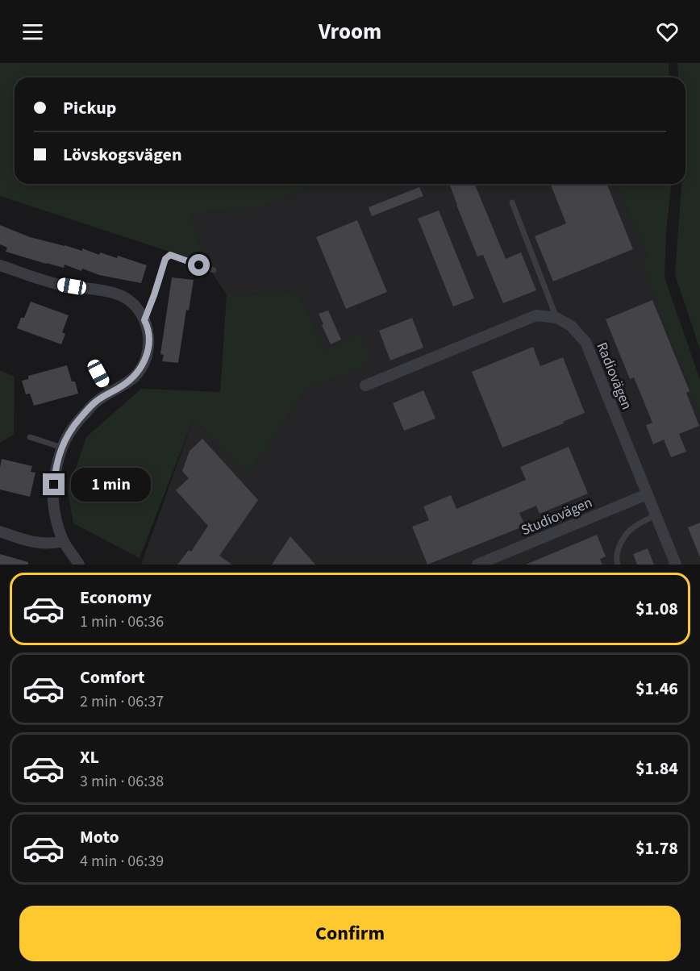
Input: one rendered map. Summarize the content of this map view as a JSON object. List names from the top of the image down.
{
  "streets": {
    "street": ["Radiovägen", "Studiovägen"]
  },
  "crossings": [
    ["Radiovägen", "Studiovägen"]
  ],
  "page": {
    "header": "Vroom",
    "banner": ["Pickup", "Lövskogsvägen"],
    "bubble": "1 min",
    "list": [
      {
        "name": "Economy",
        "note": "1 min · 06:36",
        "value": "$1.08"
      },
      {
        "name": "Comfort",
        "note": "2 min · 06:37",
        "value": "$1.46"
      },
      {
        "name": "XL",
        "note": "3 min · 06:38",
        "value": "$1.84"
      },
      {
        "name": "Moto",
        "note": "4 min · 06:39",
        "value": "$1.78"
      }
    ],
    "buttons": "Confirm"
  }
}
